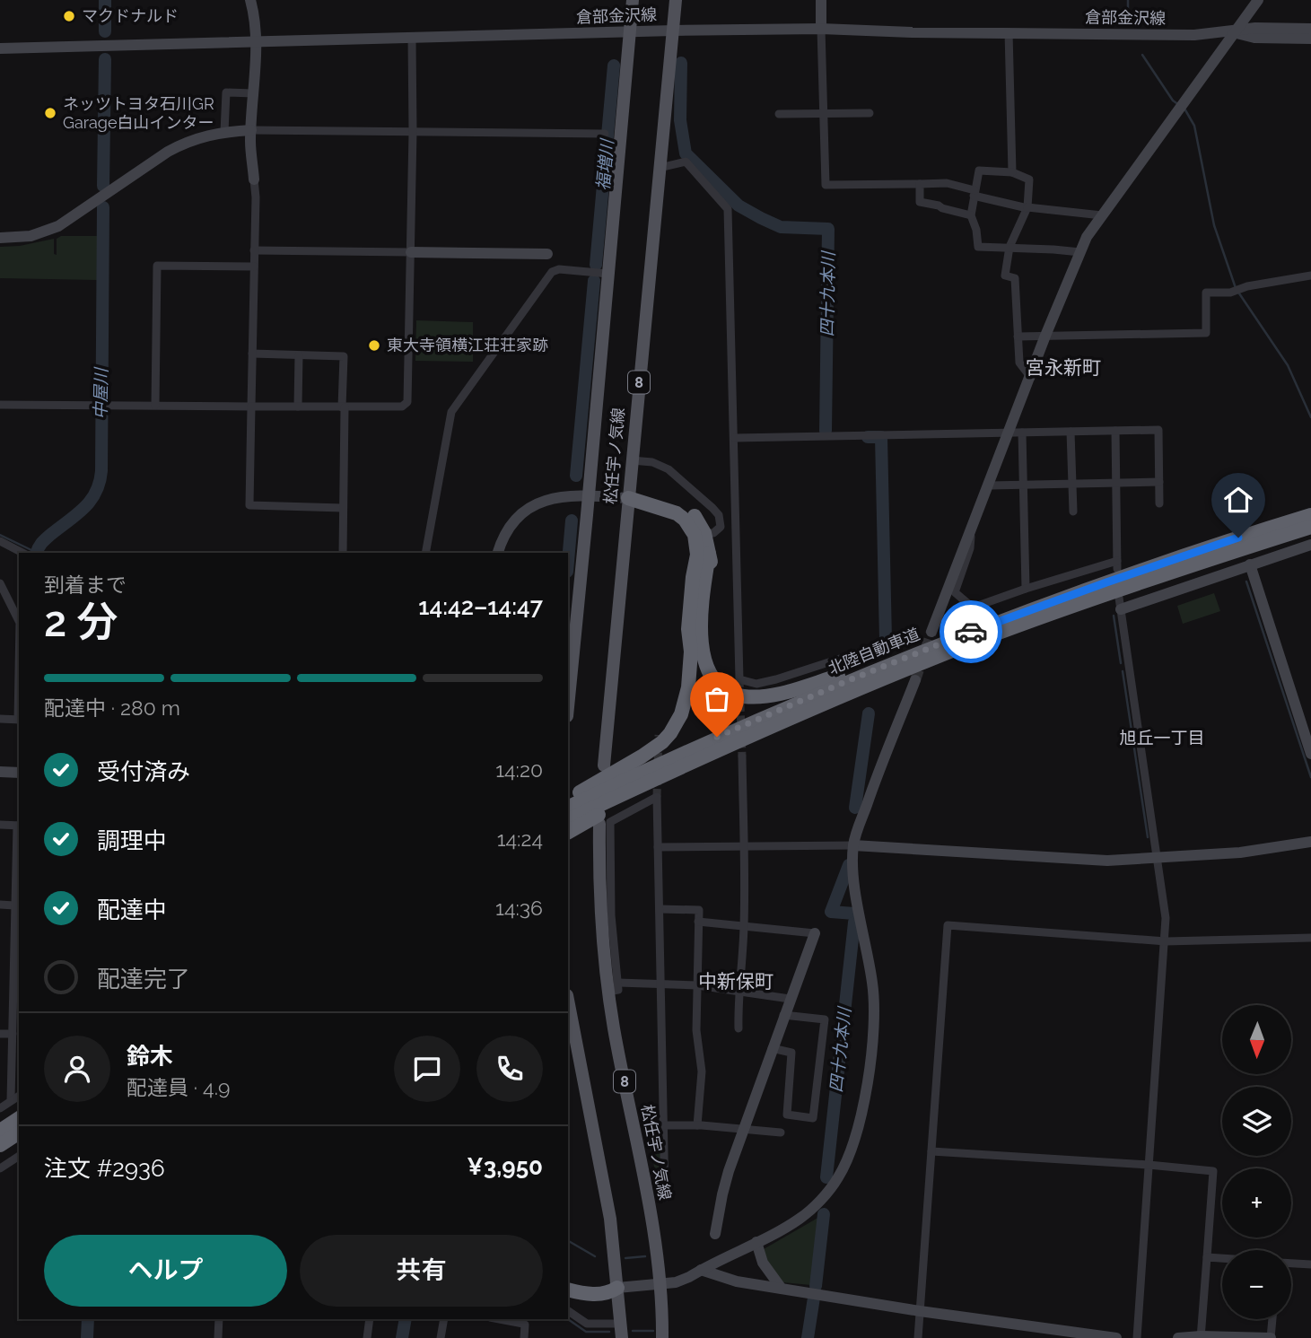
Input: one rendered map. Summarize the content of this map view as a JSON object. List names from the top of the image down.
{
  "streets": {
    "highway": ["北陸自動車道"],
    "main road": ["8", "松任宇ノ気線"],
    "street": ["倉部金沢線"]
  },
  "crossings": [
    ["倉部金沢線", "松任宇ノ気線"]
  ],
  "districts": ["宮永新町", "旭丘一丁目", "中新保町"],
  "water": ["福増川", "四十九本川", "中屋川"],
  "places": ["マクドナルド", "ネッツトヨタ石川GR Garage白山インター", "東大寺領横江荘荘家跡"],
  "north": "bottom",
  "page": {
    "heading": ["2 分", "到着まで", "14:42–14:47"],
    "panel": [
      "鈴木",
      "配達員 · 4.9",
      "注文 #2936",
      "¥3,950"
    ],
    "bar": "配達中 · 280 m",
    "list": [
      ["受付済み", "14:20"],
      ["調理中", "14:24"],
      ["配達中", "14:36"],
      "配達完了"
    ],
    "map_buttons": ["+", "−"],
    "buttons": ["ヘルプ", "共有"]
  }
}
